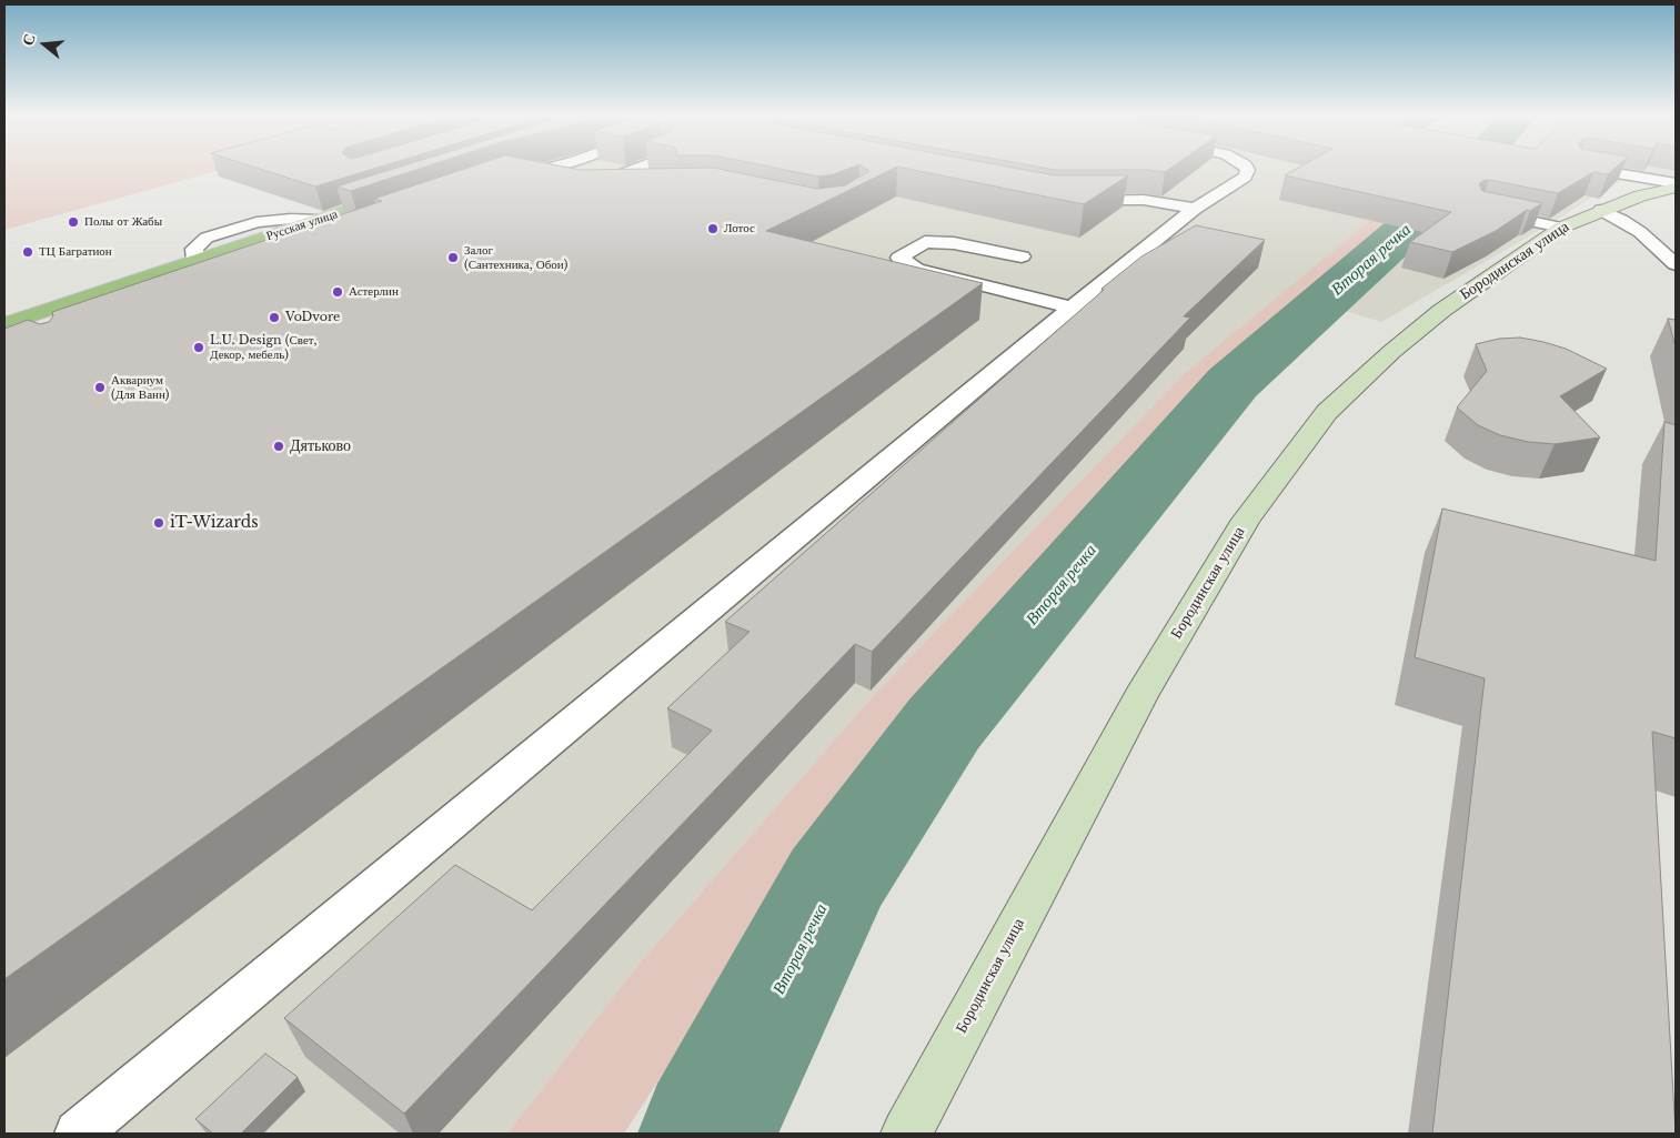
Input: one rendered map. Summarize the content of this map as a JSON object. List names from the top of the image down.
{
  "streets": {
    "main road": ["Русская улица", "Бородинская улица"]
  },
  "water": ["Вторая речка"],
  "places": [
    "Полы от Жабы",
    "Лотос",
    "ТЦ Багратион",
    "Залог (Сантехника, Обои)",
    "Астерлин",
    "VoDvore",
    "L.U. Design (Свет, Декор, мебель)",
    "Аквариум (Для Ванн)",
    "Дятьково",
    "iT-Wizards"
  ],
  "north": "left"
}
